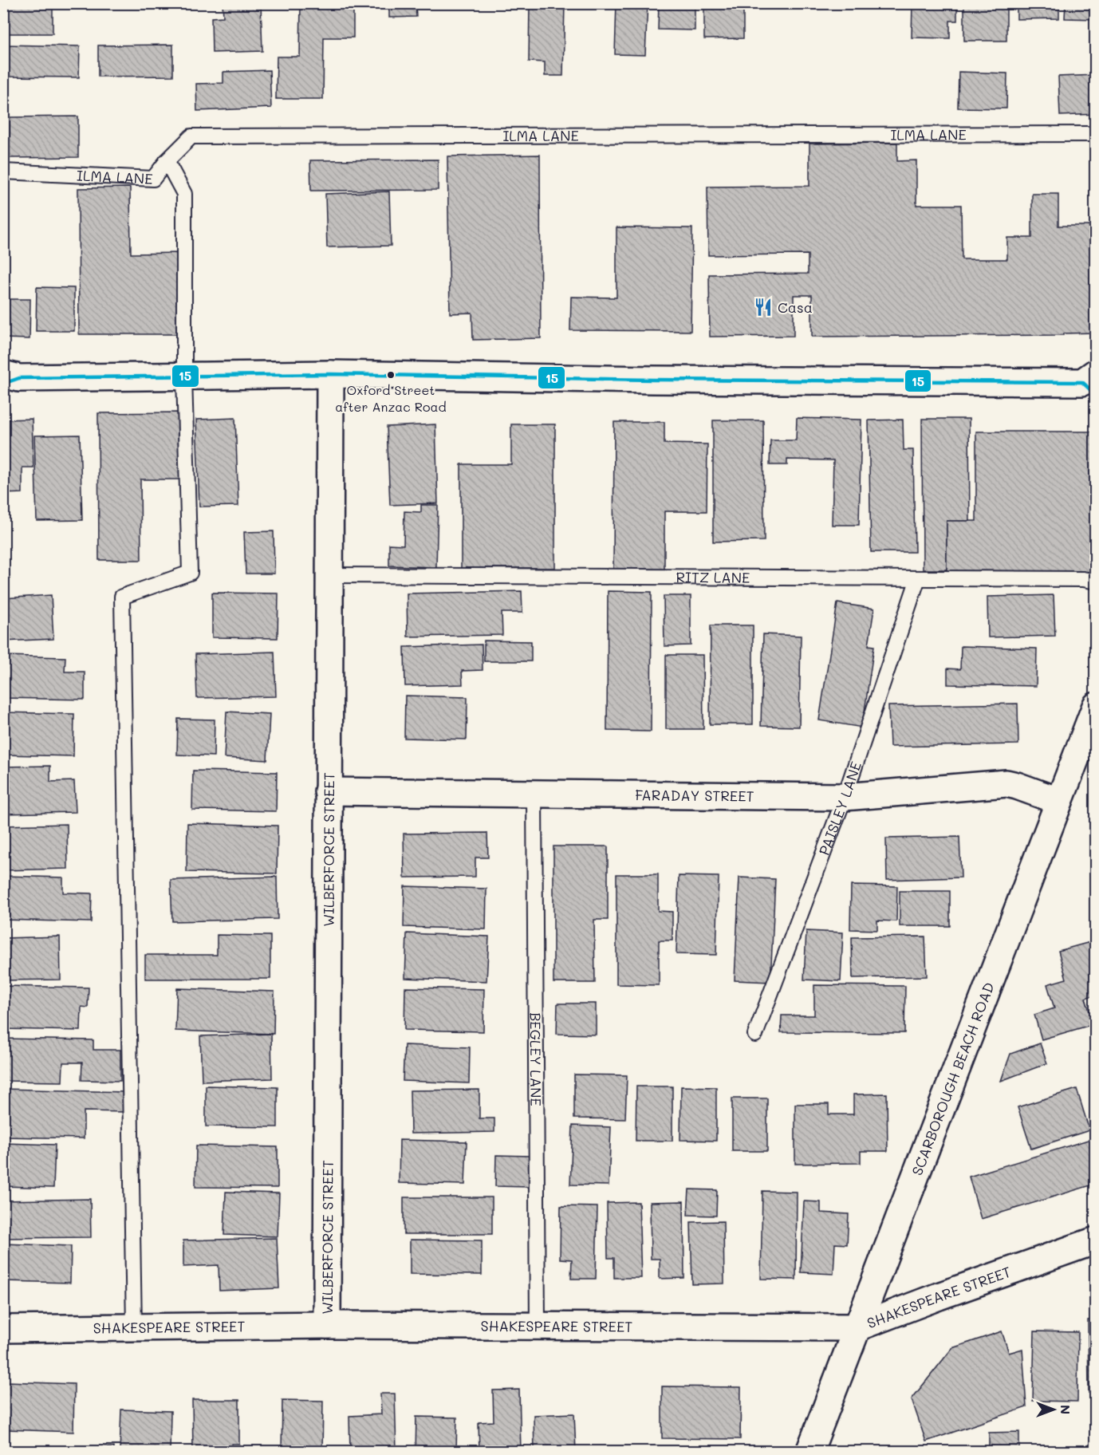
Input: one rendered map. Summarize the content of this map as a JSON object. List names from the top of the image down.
{
  "streets": {
    "street": [
      "FARADAY STREET",
      "WILBERFORCE STREET",
      "SCARBOROUGH BEACH ROAD",
      "SHAKESPEARE STREET"
    ],
    "lane": [
      "ILMA LANE",
      "RITZ LANE",
      "PAISLEY LANE",
      "BEGLEY LANE"
    ]
  },
  "crossings": [
    ["RITZ LANE", "PAISLEY LANE"],
    ["RITZ LANE", "WILBERFORCE STREET"],
    ["FARADAY STREET", "PAISLEY LANE"],
    ["FARADAY STREET", "WILBERFORCE STREET"],
    ["FARADAY STREET", "BEGLEY LANE"],
    ["FARADAY STREET", "SCARBOROUGH BEACH ROAD"],
    ["WILBERFORCE STREET", "SHAKESPEARE STREET"],
    ["BEGLEY LANE", "SHAKESPEARE STREET"],
    ["SCARBOROUGH BEACH ROAD", "SHAKESPEARE STREET"]
  ],
  "places": {
    "restaurant": ["Casa"],
    "other": ["Oxford Street after Anzac Road"]
  },
  "lines": ["transit line 15"],
  "north": "right"
}
